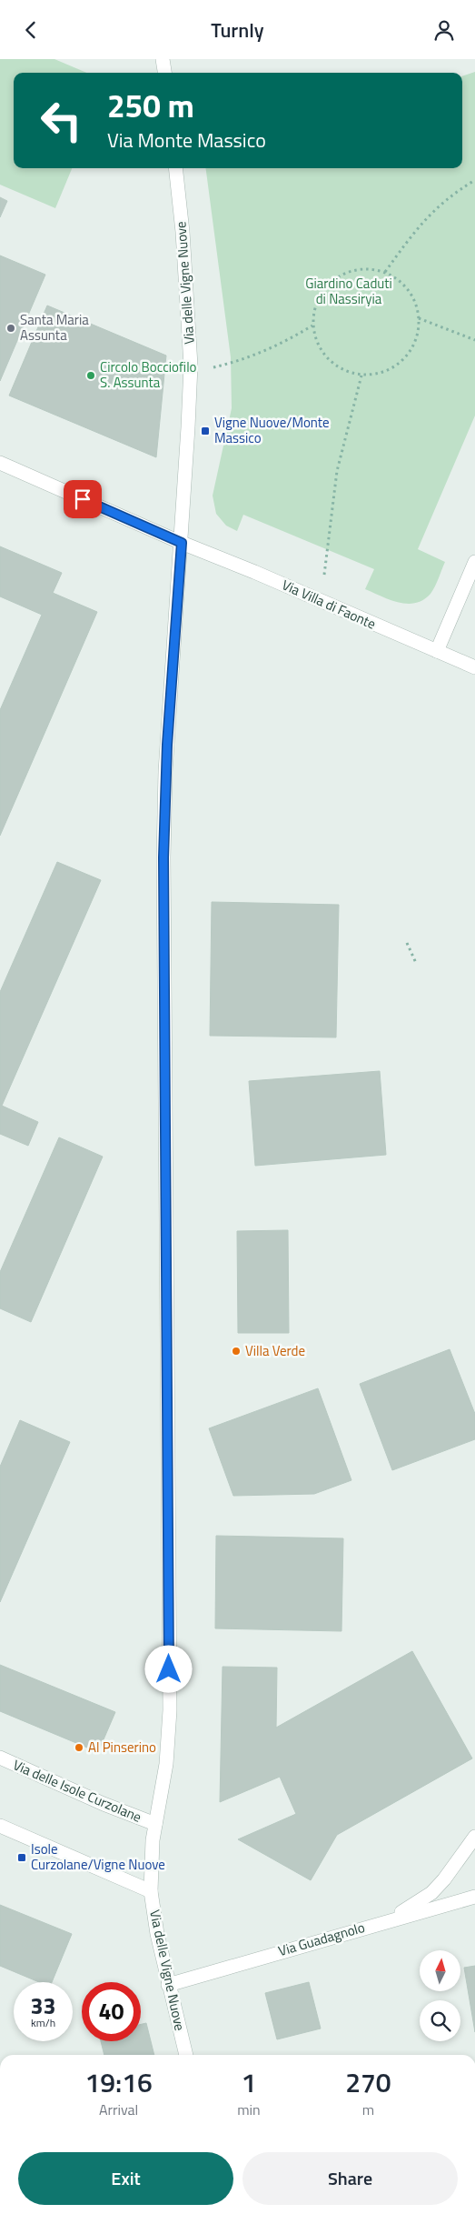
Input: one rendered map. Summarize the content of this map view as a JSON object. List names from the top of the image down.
{
  "streets": {
    "street": [
      "Via delle Vigne Nuove",
      "Via Villa di Faonte",
      "Via delle Isole Curzolane",
      "Via Guadagnolo"
    ]
  },
  "crossings": [
    ["Via delle Vigne Nuove", "Via Villa di Faonte"],
    ["Via delle Vigne Nuove", "Via delle Isole Curzolane"],
    ["Via delle Vigne Nuove", "Via Guadagnolo"]
  ],
  "parks": ["Giardino Caduti di Nassiryia"],
  "places": {
    "other": [
      "Santa Maria Assunta",
      "Circolo Bocciofilo S. Assunta",
      "Villa Verde",
      "Al Pinserino"
    ],
    "transit": ["Vigne Nuove/Monte Massico", "Isole Curzolane/Vigne Nuove"]
  },
  "north": "top",
  "page": {
    "header": "Turnly",
    "turn": ["250 m", "Via Monte Massico"],
    "speed": "33 km/h",
    "limit": "40",
    "eta": [
      "19:16",
      "Arrival",
      "1",
      "min",
      "270",
      "m"
    ],
    "buttons": ["Exit", "Share"]
  }
}
